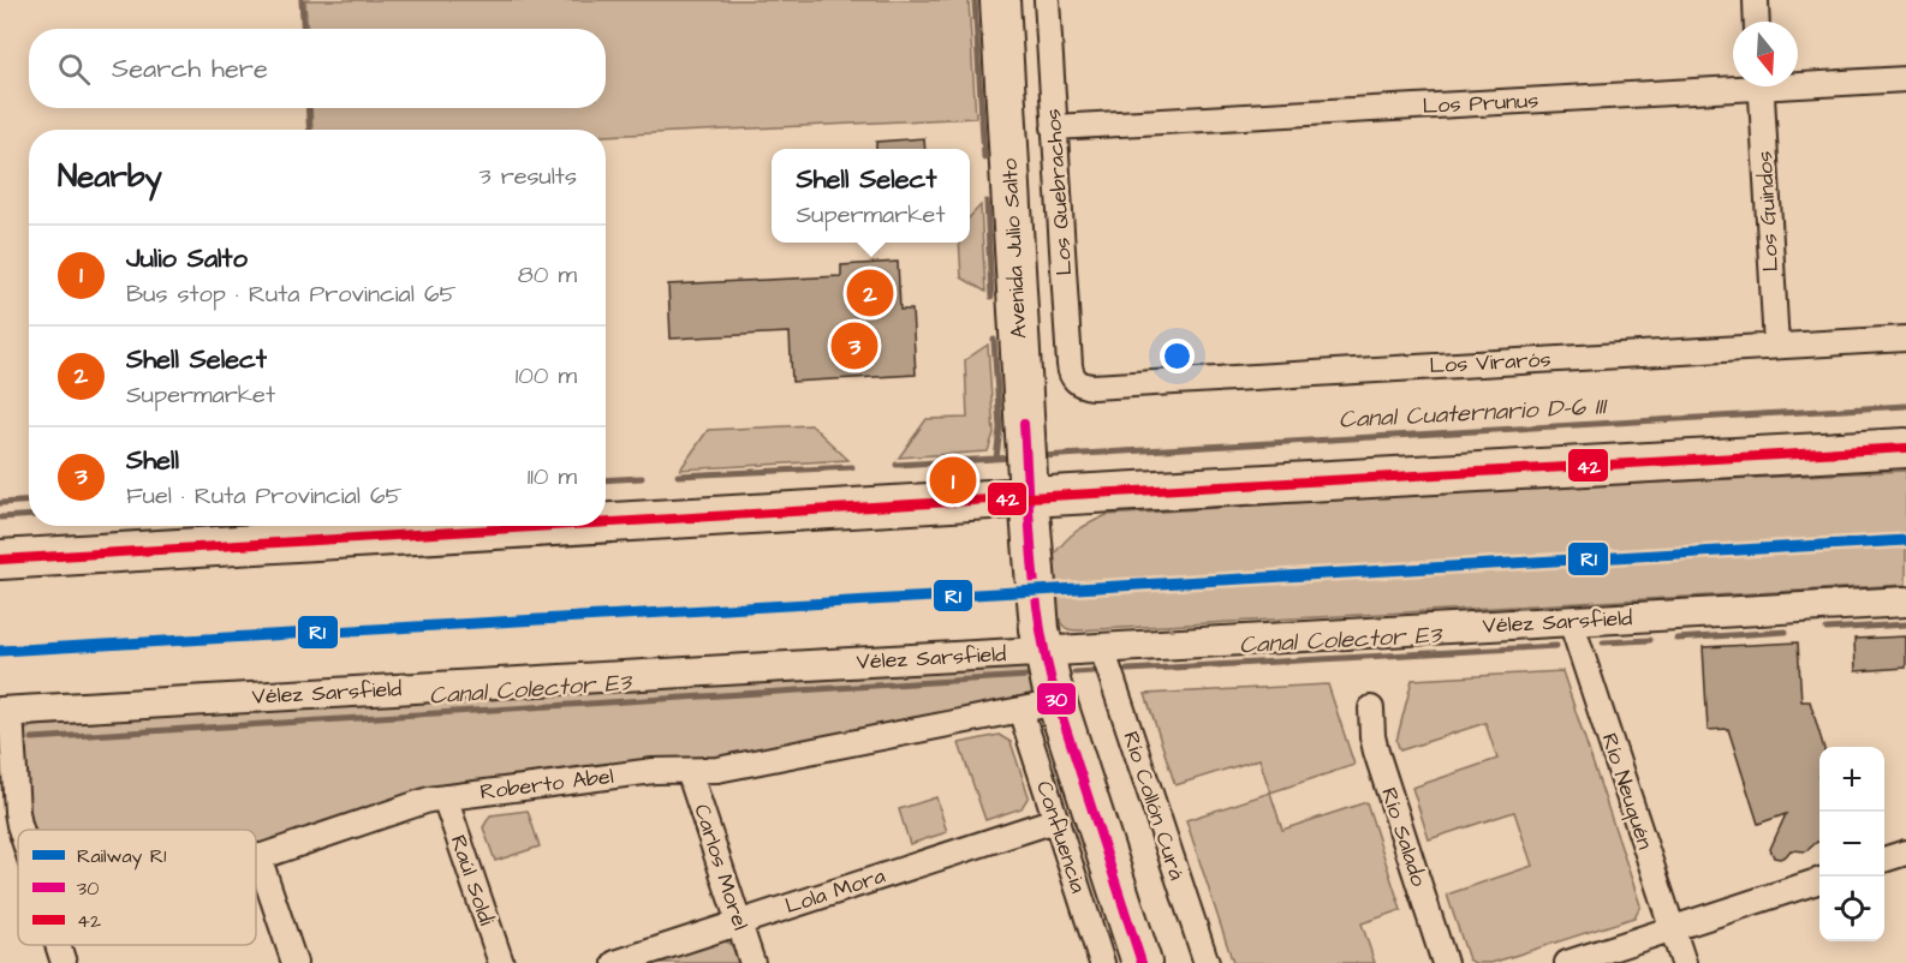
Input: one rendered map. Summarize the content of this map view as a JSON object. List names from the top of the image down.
{
  "streets": {
    "main road": ["Avenida Julio Salto"],
    "street": [
      "Los Prunus",
      "Los Quebrachos",
      "Los Guindos",
      "Los Virarós",
      "Vélez Sarsfield",
      "Roberto Abel",
      "Río Neuquén",
      "Río Collón Curá",
      "Confluencia",
      "Río Salado",
      "Carlos Morel",
      "Raúl Soldi",
      "Lola Mora"
    ]
  },
  "crossings": [
    ["Los Prunus", "Los Quebrachos"],
    ["Los Quebrachos", "Los Virarós"],
    ["Los Guindos", "Los Virarós"],
    ["Avenida Julio Salto", "Vélez Sarsfield"],
    ["Avenida Julio Salto", "Roberto Abel"],
    ["Vélez Sarsfield", "Río Neuquén"],
    ["Vélez Sarsfield", "Río Collón Curá"],
    ["Roberto Abel", "Confluencia"],
    ["Roberto Abel", "Carlos Morel"],
    ["Roberto Abel", "Raúl Soldi"],
    ["Confluencia", "Lola Mora"],
    ["Carlos Morel", "Lola Mora"]
  ],
  "water": ["Canal Cuaternario D-6 III", "Canal Colector E3"],
  "lines": ["transit line 30", "transit line 42", "rail line R1"],
  "legend": ["Railway R1", "30", "42"],
  "north": "bottom",
  "page": {
    "search": "Search here",
    "heading": ["Nearby", "3 results"],
    "popup": ["Shell Select", "Supermarket"],
    "list": [
      {
        "mark": "1",
        "name": "Julio Salto",
        "note": "Bus stop · Ruta Provincial 65",
        "value": "80 m"
      },
      {
        "mark": "2",
        "name": "Shell Select",
        "note": "Supermarket",
        "value": "100 m"
      },
      {
        "mark": "3",
        "name": "Shell",
        "note": "Fuel · Ruta Provincial 65",
        "value": "110 m"
      }
    ],
    "pins": ["2", "3", "1"],
    "map_buttons": ["+", "−"]
  }
}
